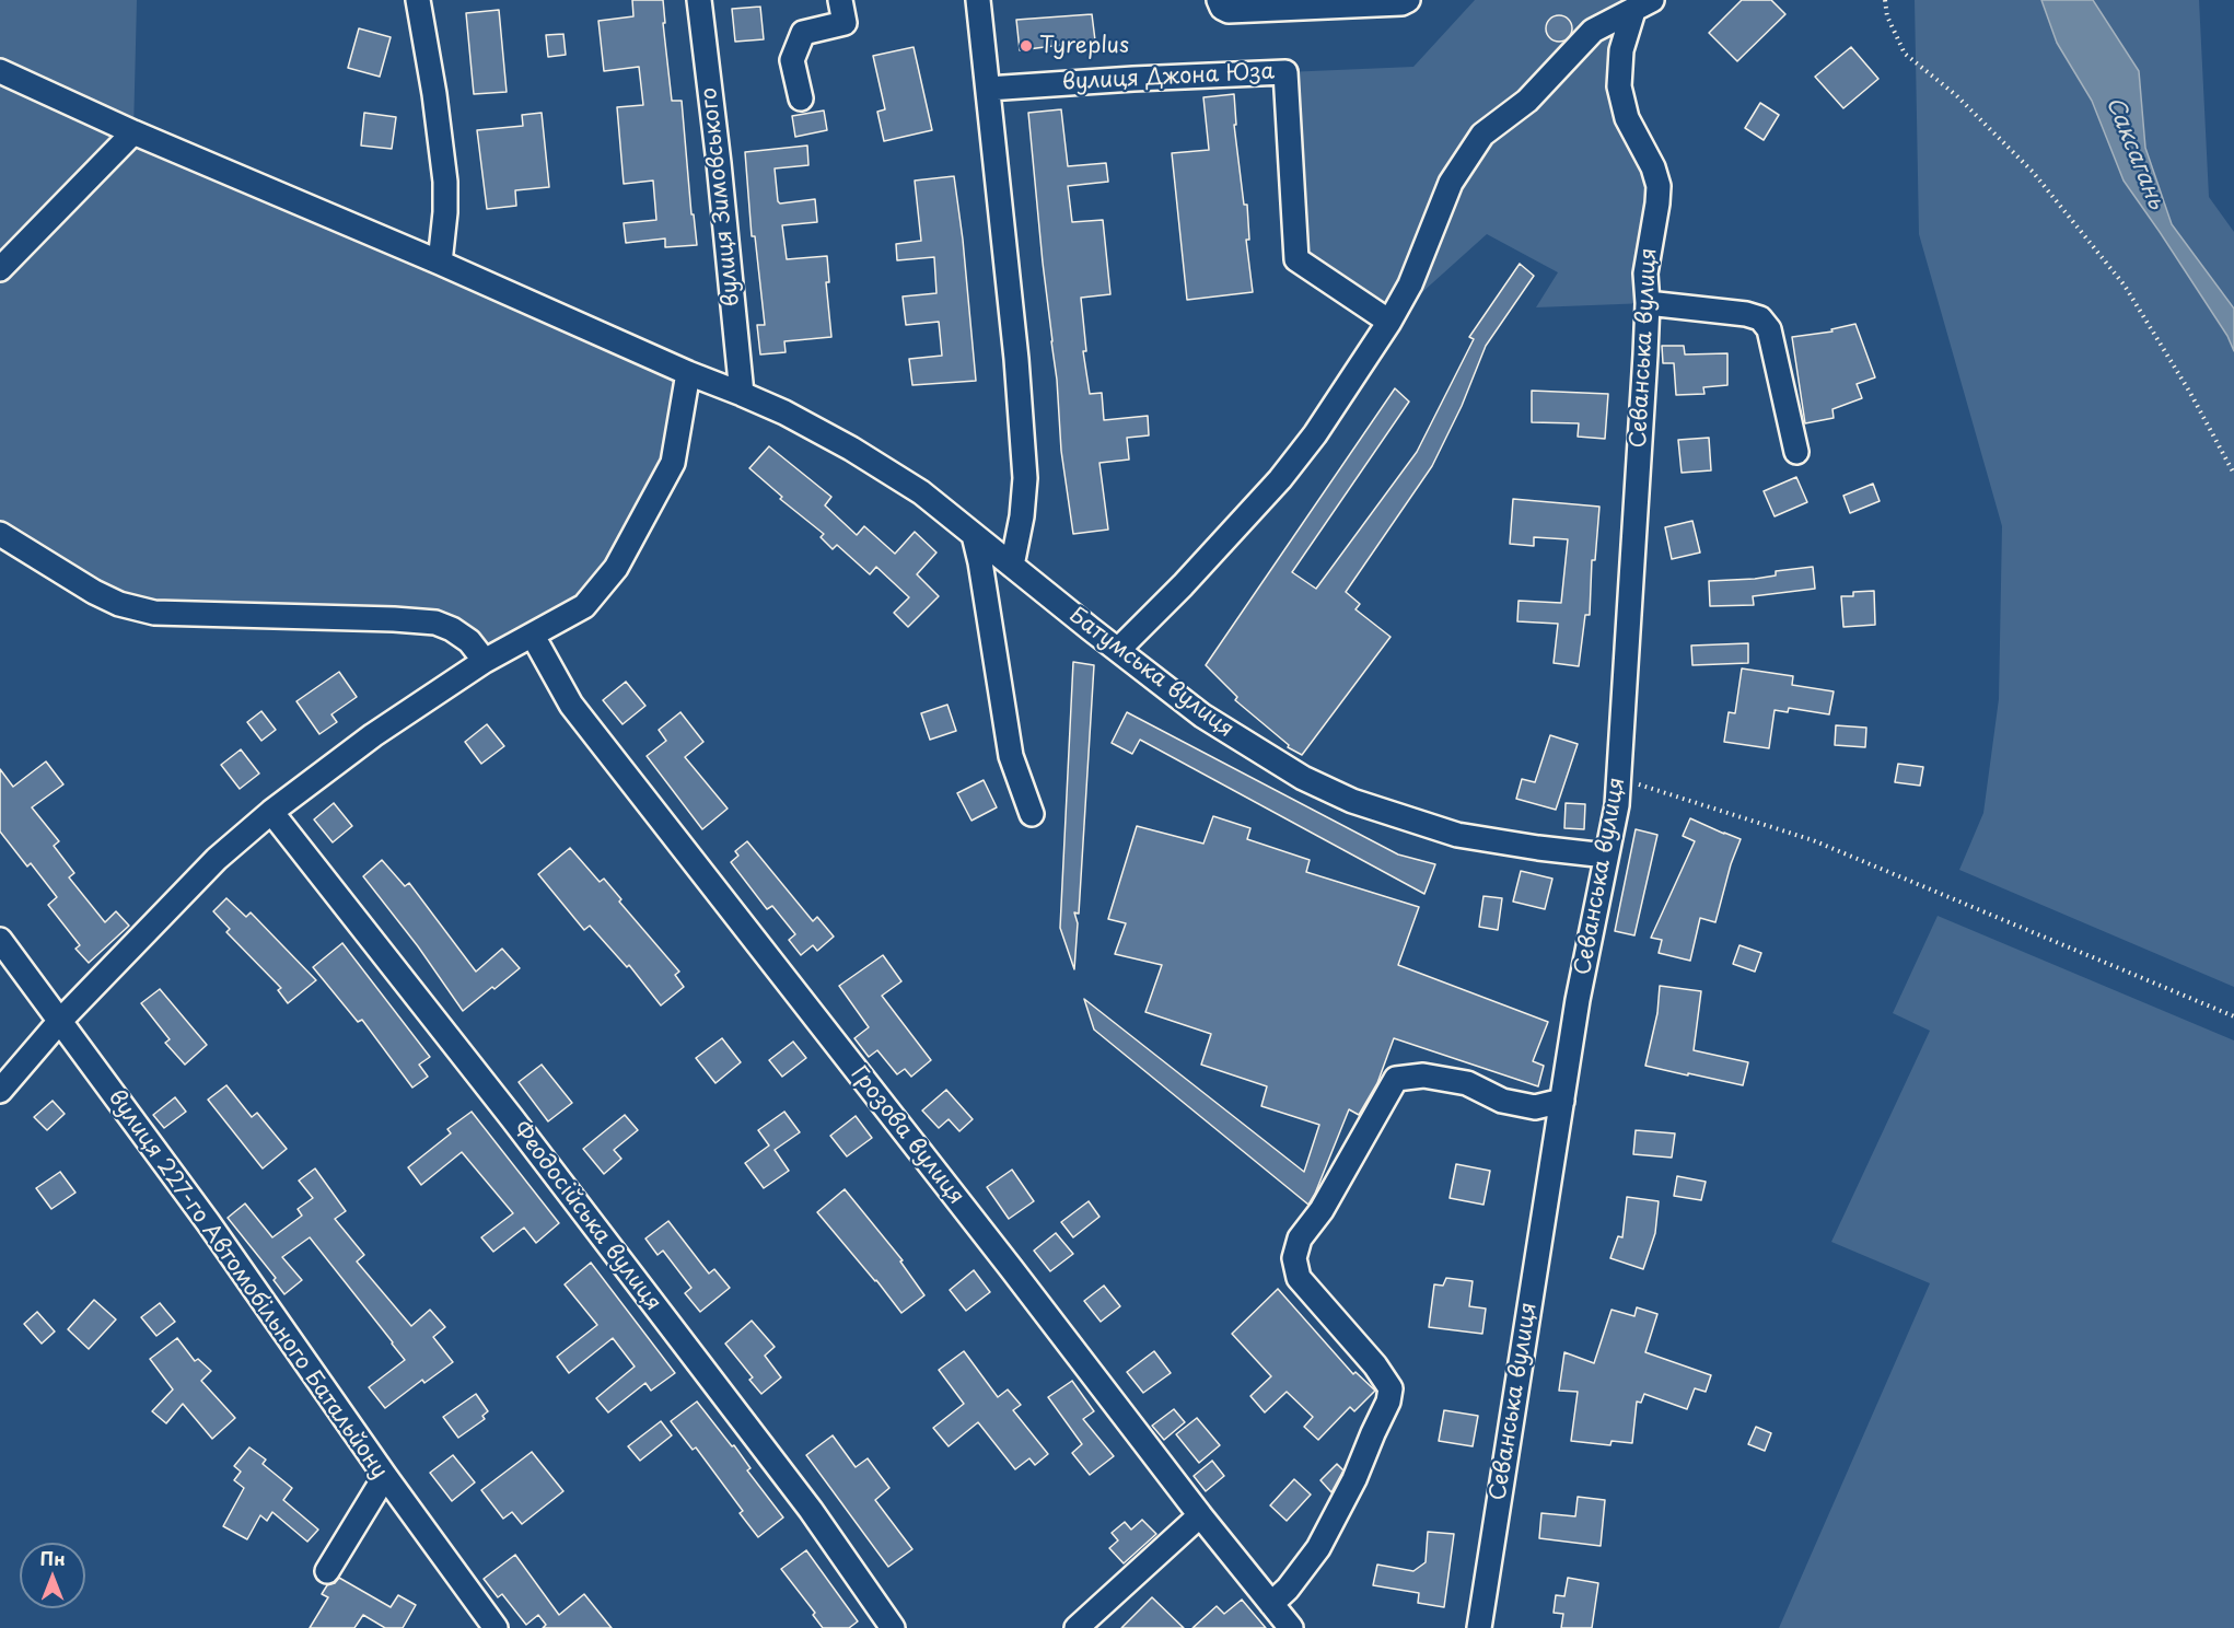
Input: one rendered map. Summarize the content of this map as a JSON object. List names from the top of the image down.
{
  "streets": {
    "street": [
      "вулиця Джона Юза",
      "вулиця Зимовського",
      "Севанська вулиця",
      "Батумська вулиця",
      "Грозова вулиця",
      "Феодосійська вулиця",
      "вулиця 227-го Автомобільного Батальйону"
    ]
  },
  "crossings": [
    ["вулиця Зимовського", "Батумська вулиця"],
    ["Севанська вулиця", "Батумська вулиця"]
  ],
  "water": ["Саксагань"],
  "places": ["Tyreplus"],
  "north": "top"
}
